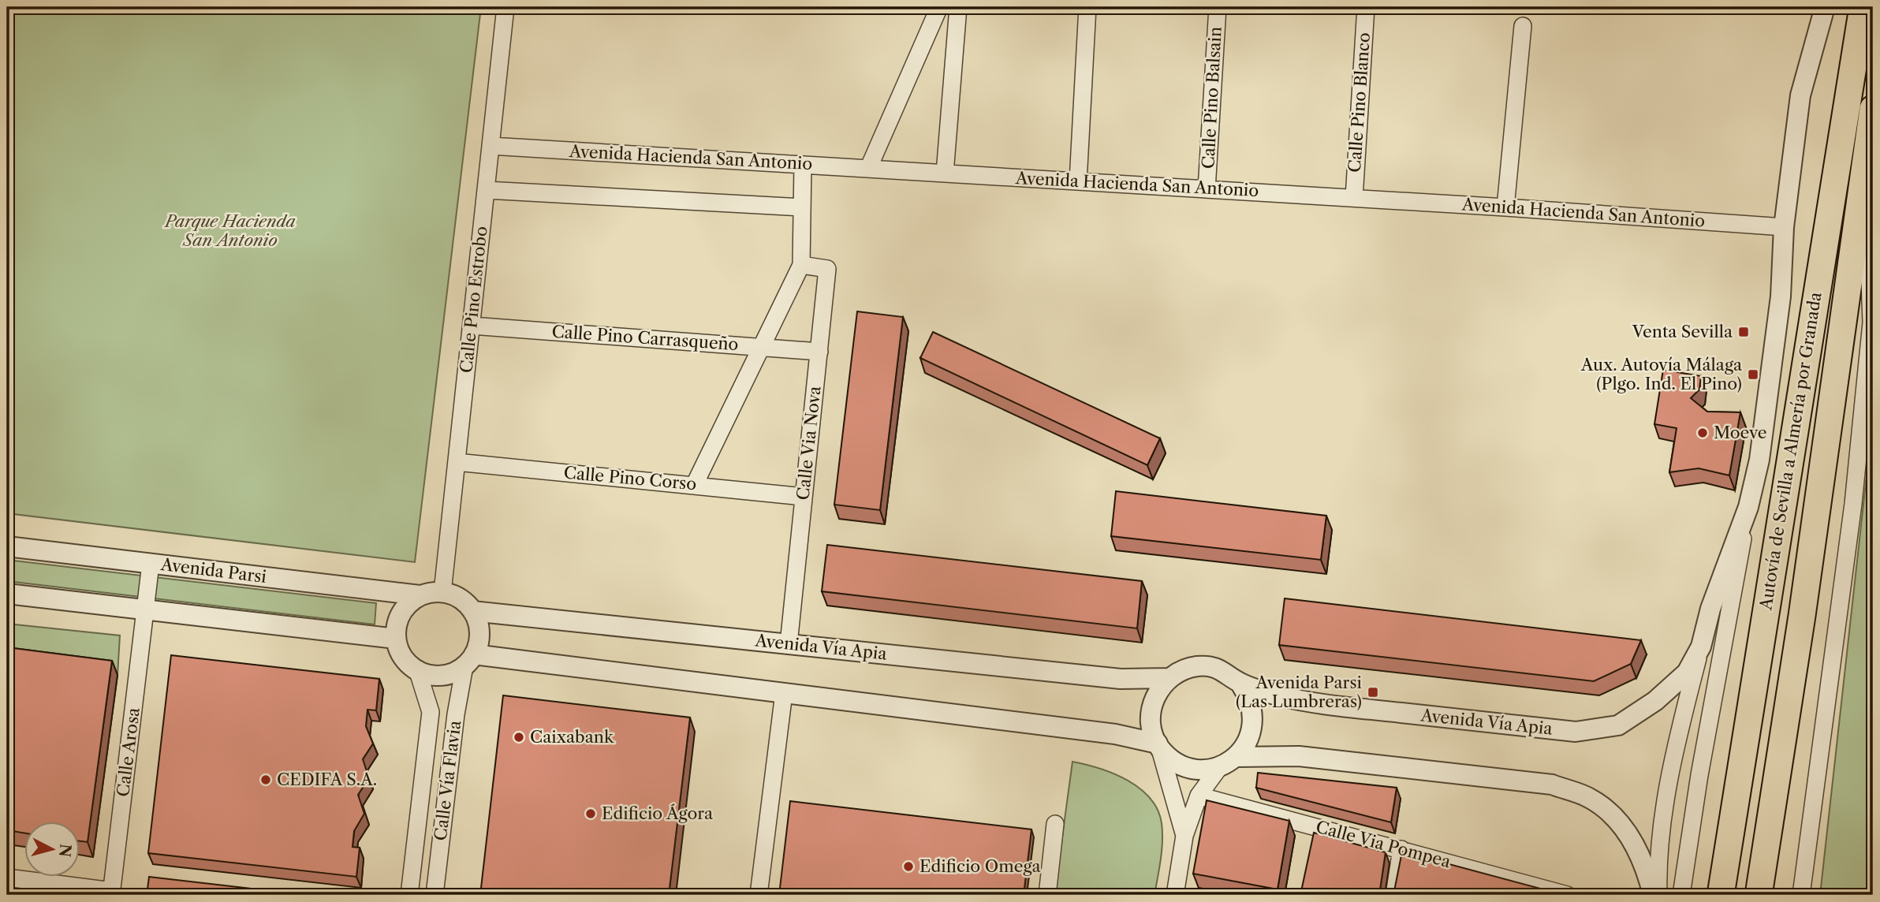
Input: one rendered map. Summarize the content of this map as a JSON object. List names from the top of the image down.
{
  "streets": {
    "highway": ["Autovía de Sevilla a Almería por Granada"],
    "street": [
      "Calle Pino Balsain",
      "Calle Pino Blanco",
      "Avenida Hacienda San Antonio",
      "Calle Pino Estrobo",
      "Calle Pino Carrasqueño",
      "Calle Via Nova",
      "Calle Pino Corso",
      "Avenida Parsi",
      "Avenida Vía Apia",
      "Calle Arosa",
      "Calle Vía Flavia",
      "Calle Via Pompea"
    ]
  },
  "crossings": [
    ["Calle Pino Balsain", "Avenida Hacienda San Antonio"],
    ["Calle Pino Blanco", "Avenida Hacienda San Antonio"],
    ["Avenida Hacienda San Antonio", "Calle Pino Estrobo"],
    ["Avenida Hacienda San Antonio", "Avenida Vía Apia"],
    ["Calle Pino Estrobo", "Calle Pino Carrasqueño"],
    ["Calle Pino Estrobo", "Calle Pino Corso"],
    ["Calle Pino Estrobo", "Avenida Parsi"],
    ["Calle Pino Estrobo", "Avenida Vía Apia"],
    ["Calle Pino Estrobo", "Calle Vía Flavia"],
    ["Calle Pino Carrasqueño", "Calle Via Nova"],
    ["Calle Via Nova", "Calle Pino Corso"],
    ["Calle Via Nova", "Avenida Vía Apia"],
    ["Avenida Parsi", "Avenida Vía Apia"],
    ["Avenida Parsi", "Calle Arosa"],
    ["Avenida Parsi", "Calle Vía Flavia"],
    ["Avenida Vía Apia", "Calle Vía Flavia"]
  ],
  "parks": ["Parque Hacienda San Antonio"],
  "places": {
    "transit": ["Venta Sevilla", "Aux. Autovía Málaga (Plgo. Ind. El Pino)", "Avenida Parsi (Las Lumbreras)"],
    "other": [
      "Moeve",
      "Caixabank",
      "CEDIFA S.A.",
      "Edificio Ágora",
      "Edificio Omega"
    ]
  },
  "north": "right"
}
